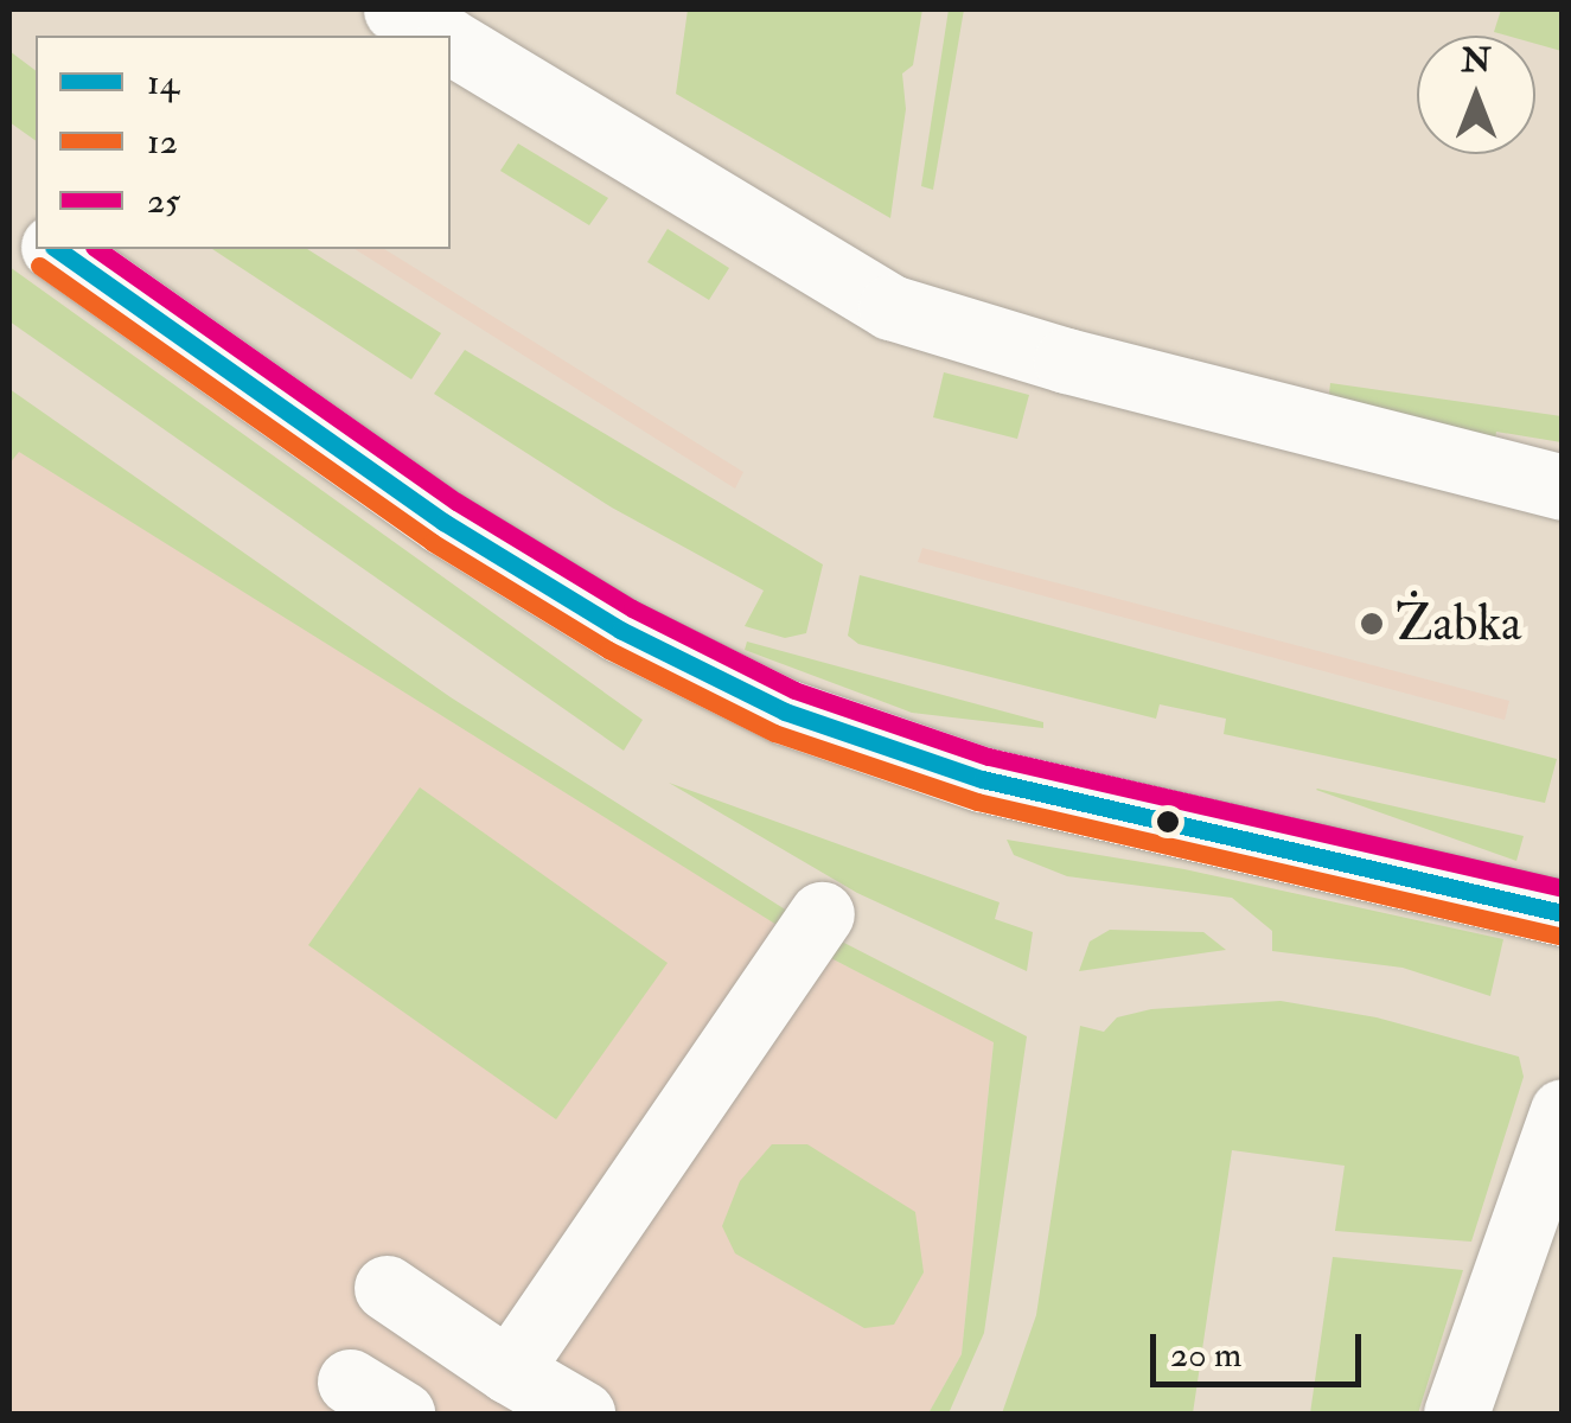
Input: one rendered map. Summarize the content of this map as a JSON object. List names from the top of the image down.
{
  "places": ["Żabka"],
  "lines": ["transit line 14", "transit line 25", "transit line 12"],
  "legend": ["14", "12", "25"],
  "scale_bar": "20 m",
  "north": "top"
}
